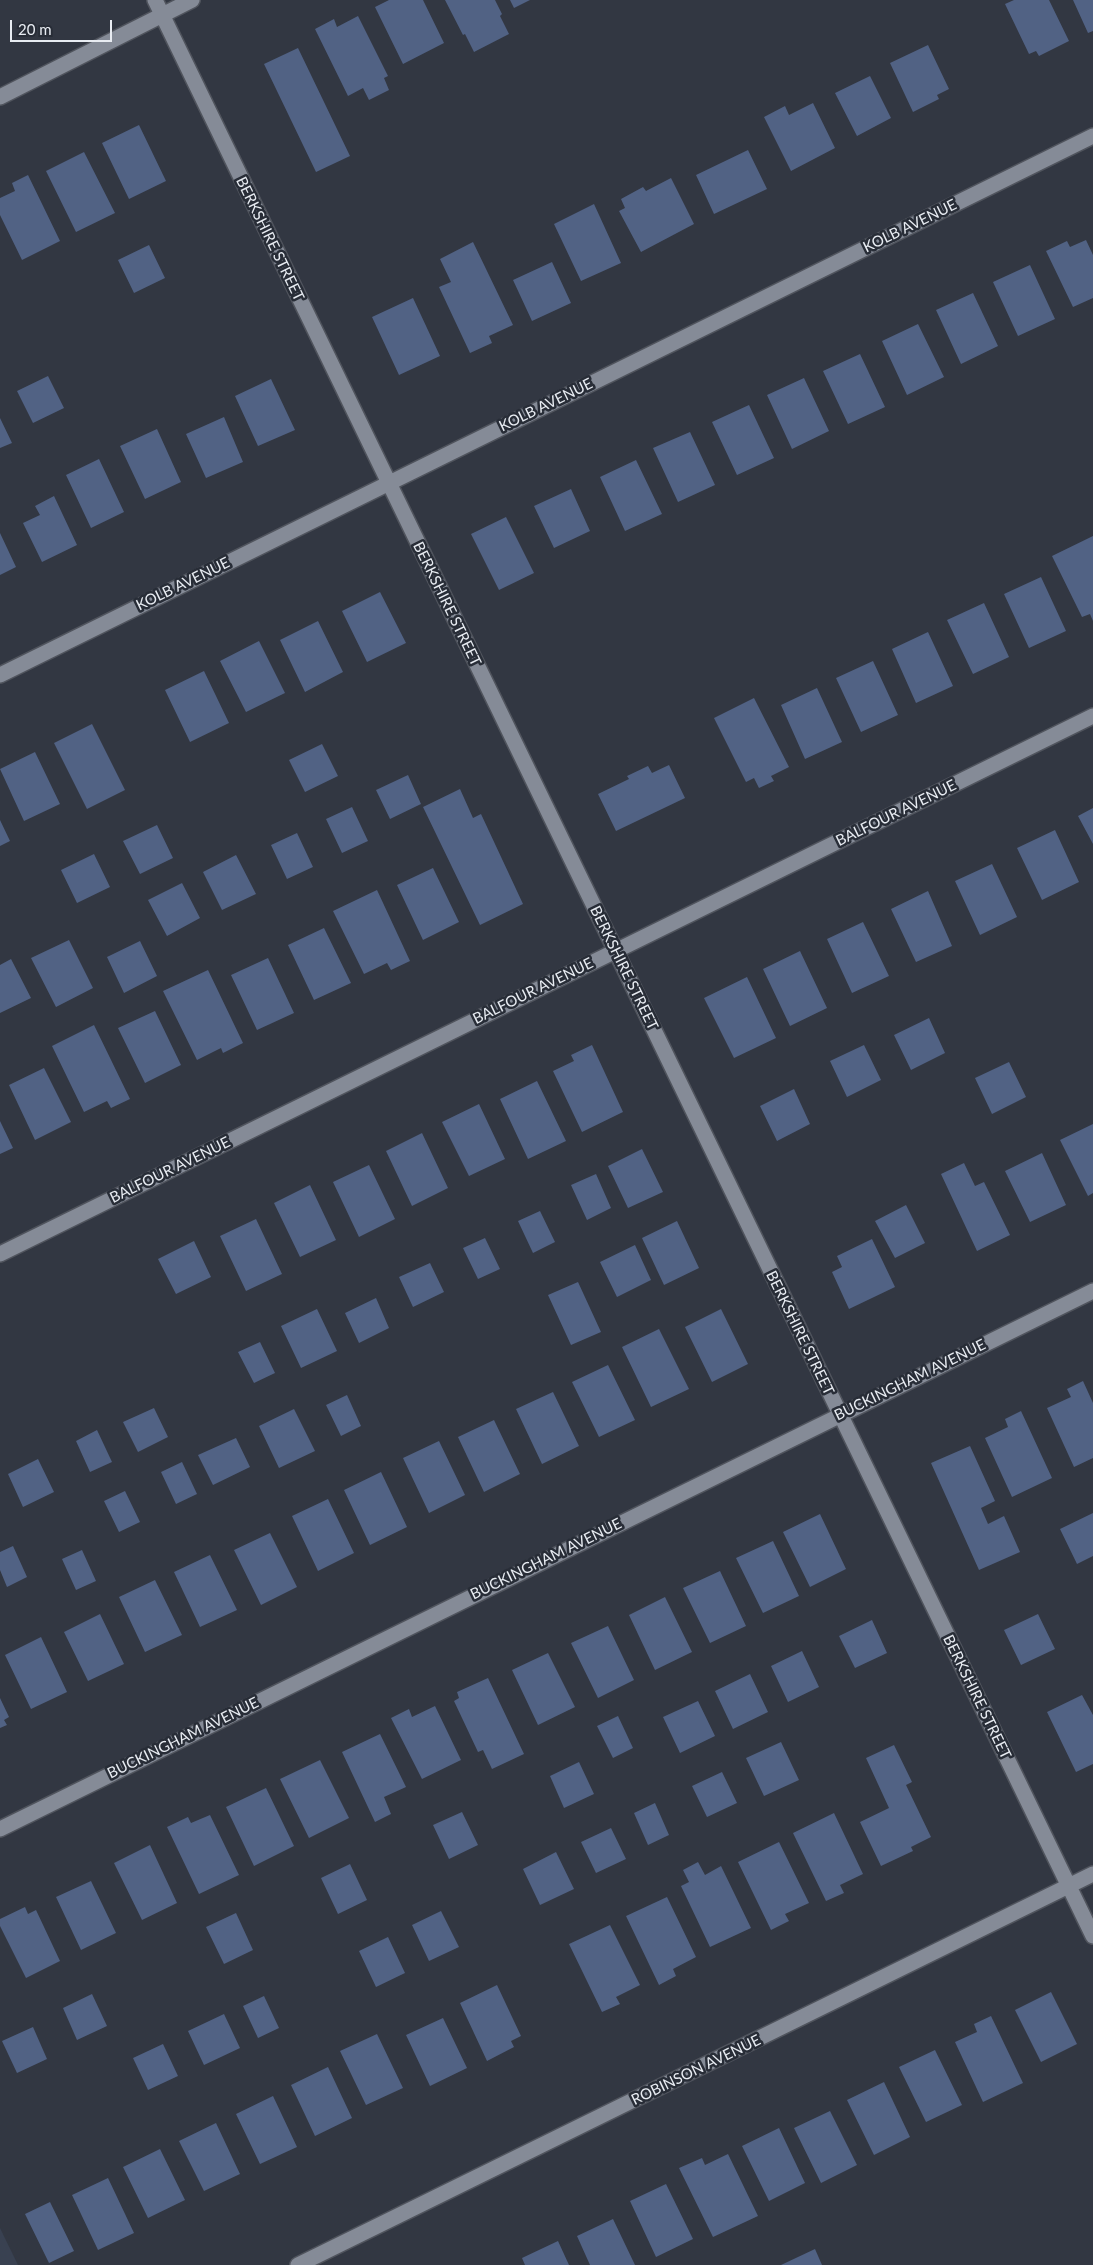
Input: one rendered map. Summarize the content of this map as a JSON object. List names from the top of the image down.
{
  "streets": {
    "street": [
      "KOLB AVENUE",
      "BERKSHIRE STREET",
      "BALFOUR AVENUE",
      "BUCKINGHAM AVENUE",
      "ROBINSON AVENUE"
    ]
  },
  "crossings": [
    ["KOLB AVENUE", "BERKSHIRE STREET"],
    ["BERKSHIRE STREET", "BALFOUR AVENUE"],
    ["BERKSHIRE STREET", "BUCKINGHAM AVENUE"],
    ["BERKSHIRE STREET", "ROBINSON AVENUE"]
  ],
  "scale_bar": "20 m"
}
